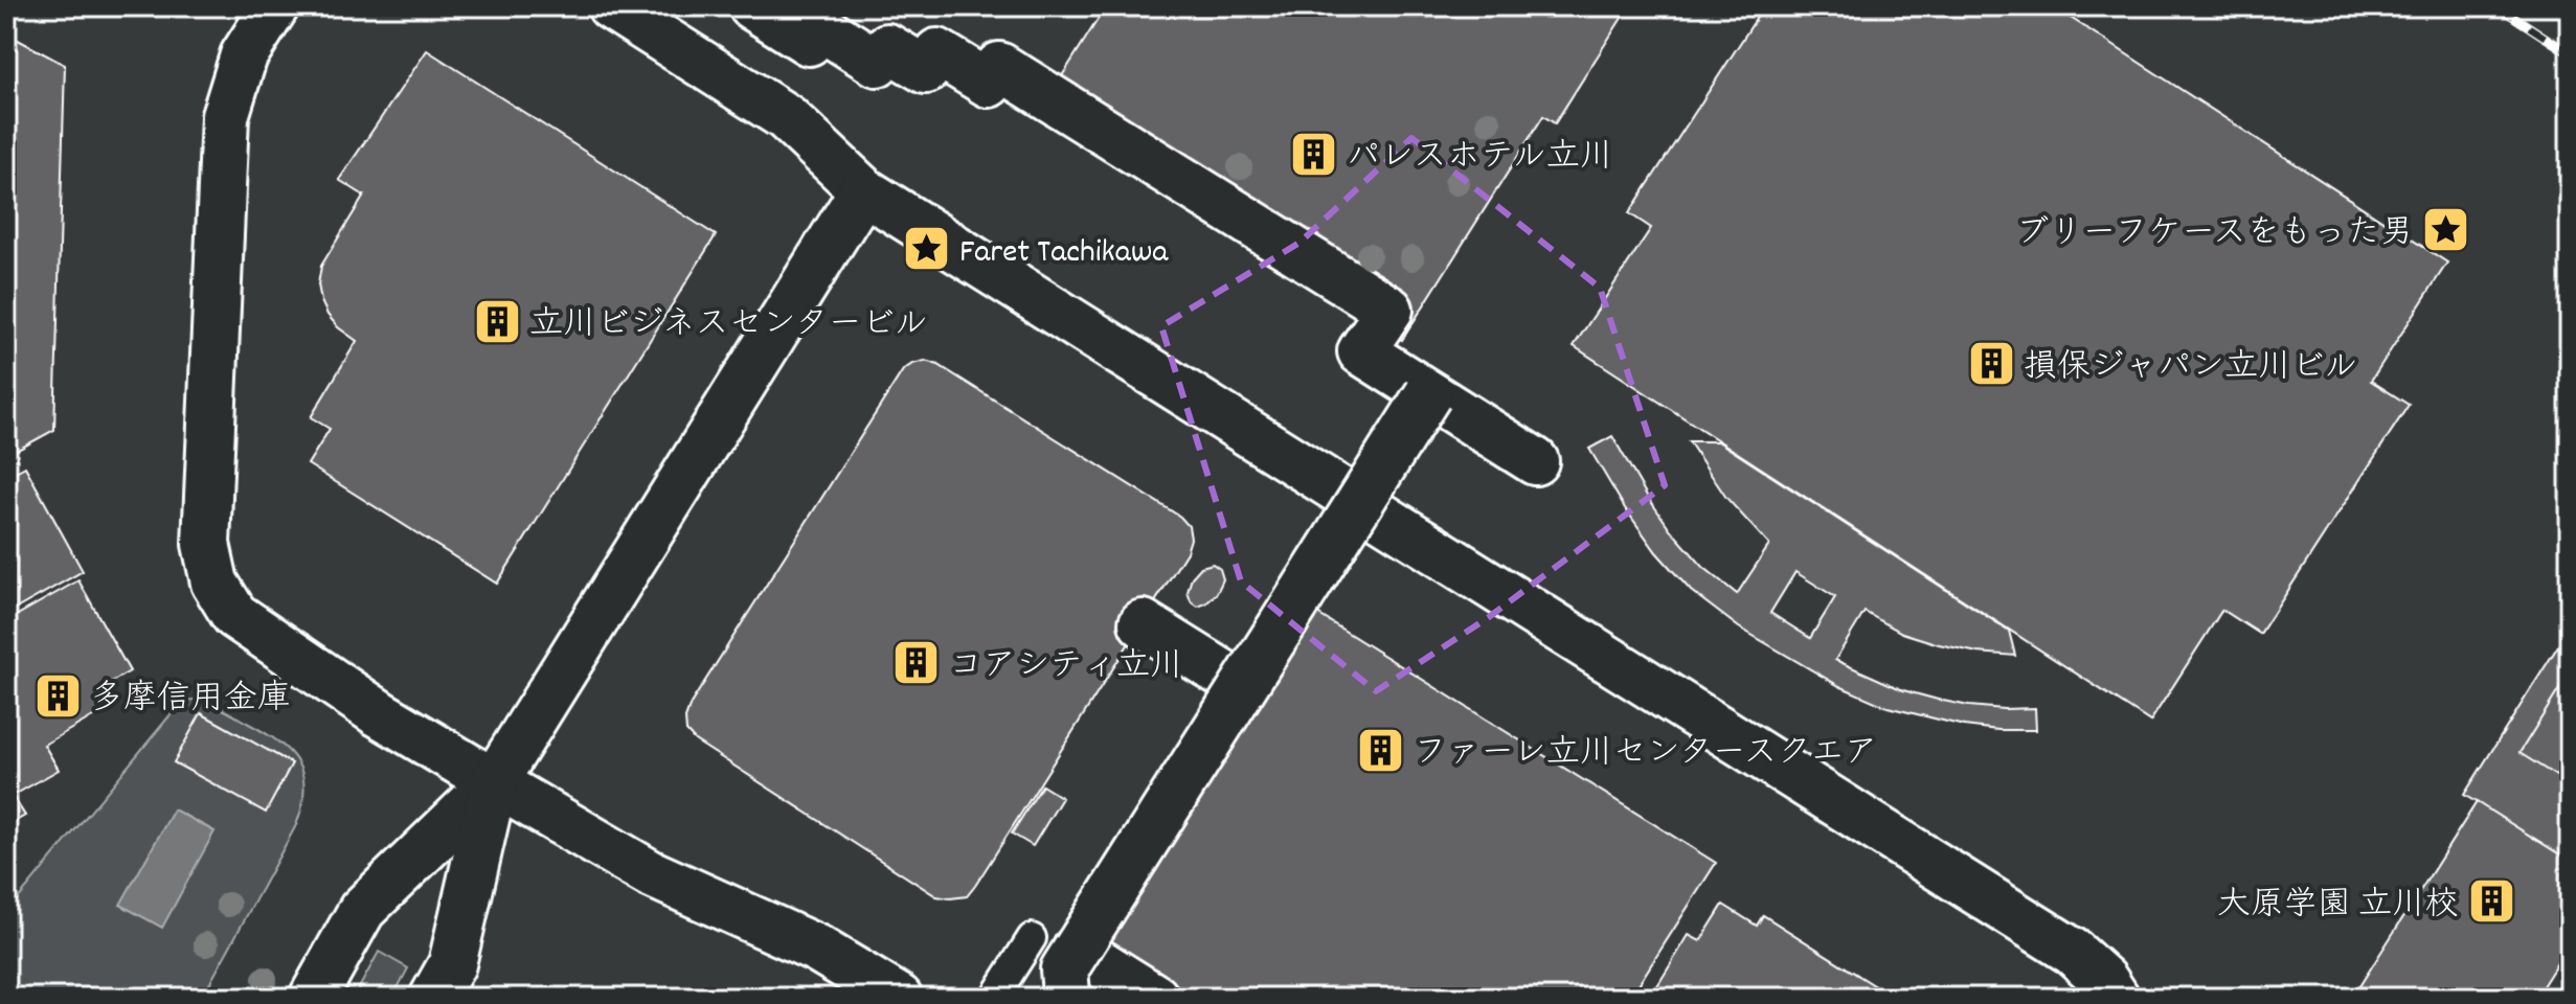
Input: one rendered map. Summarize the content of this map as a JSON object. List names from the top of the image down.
{
  "places": {
    "building": [
      "パレスホテル立川",
      "立川ビジネスセンタービル",
      "損保ジャパン立川ビル",
      "コアシティ立川",
      "多摩信用金庫",
      "ファーレ立川センタースクエア",
      "大原学園 立川校"
    ],
    "place": ["ブリーフケースをもった男", "Faret Tachikawa"]
  }
}
